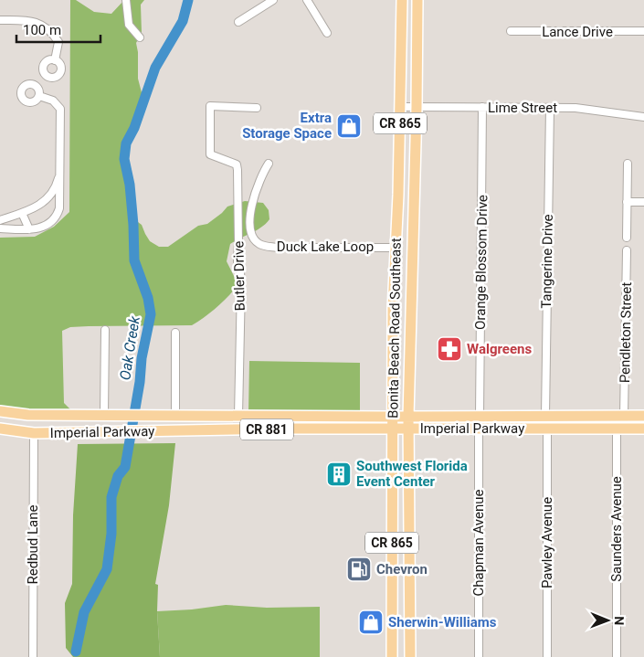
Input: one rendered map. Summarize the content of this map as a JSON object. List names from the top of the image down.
{
  "streets": {
    "main road": [
      "CR 865",
      "Bonita Beach Road Southeast",
      "Imperial Parkway",
      "CR 881"
    ],
    "street": [
      "Lance Drive",
      "Lime Street",
      "Duck Lake Loop",
      "Tangerine Drive",
      "Orange Blossom Drive",
      "Butler Drive",
      "Pendleton Street",
      "Saunders Avenue",
      "Chapman Avenue",
      "Pawley Avenue",
      "Redbud Lane"
    ]
  },
  "crossings": [
    ["Lime Street", "Tangerine Drive"],
    ["Lime Street", "Orange Blossom Drive"],
    ["Lime Street", "Bonita Beach Road Southeast"],
    ["Duck Lake Loop", "Bonita Beach Road Southeast"],
    ["Tangerine Drive", "Imperial Parkway"],
    ["Orange Blossom Drive", "Imperial Parkway"],
    ["Butler Drive", "Imperial Parkway"],
    ["Bonita Beach Road Southeast", "Imperial Parkway"],
    ["Pendleton Street", "Imperial Parkway"],
    ["Imperial Parkway", "Saunders Avenue"],
    ["Imperial Parkway", "Chapman Avenue"],
    ["Imperial Parkway", "Pawley Avenue"],
    ["Imperial Parkway", "Redbud Lane"]
  ],
  "water": ["Oak Creek"],
  "places": {
    "shop": ["Extra Storage Space", "Sherwin-Williams"],
    "pharmacy": ["Walgreens"],
    "building": ["Southwest Florida Event Center"],
    "fuel station": ["Chevron"]
  },
  "scale_bar": "100 m",
  "north": "right"
}
